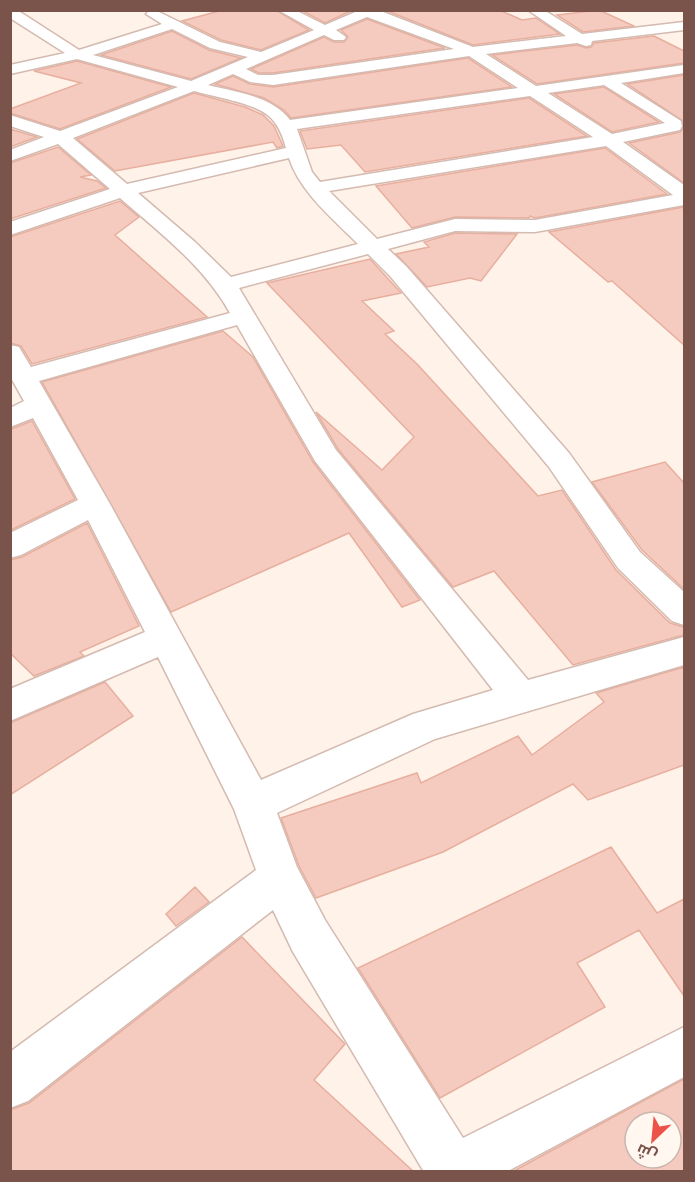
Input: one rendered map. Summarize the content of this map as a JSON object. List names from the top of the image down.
{
  "north": "bottom left"
}
